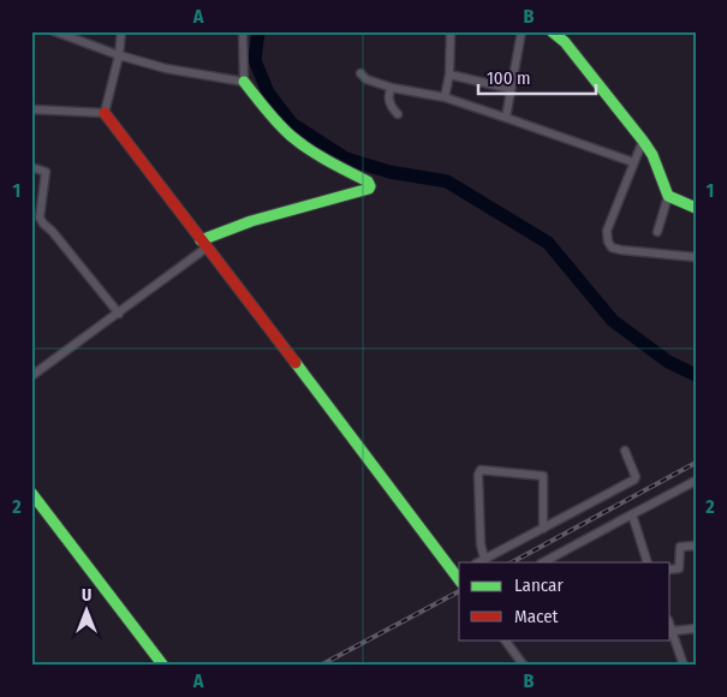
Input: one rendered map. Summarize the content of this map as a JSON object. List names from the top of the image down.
{
  "legend": ["Lancar", "Macet"],
  "scale_bar": "100 m",
  "north": "top",
  "grid": {
    "columns": ["A", "B"],
    "rows": ["1", "2"]
  }
}
